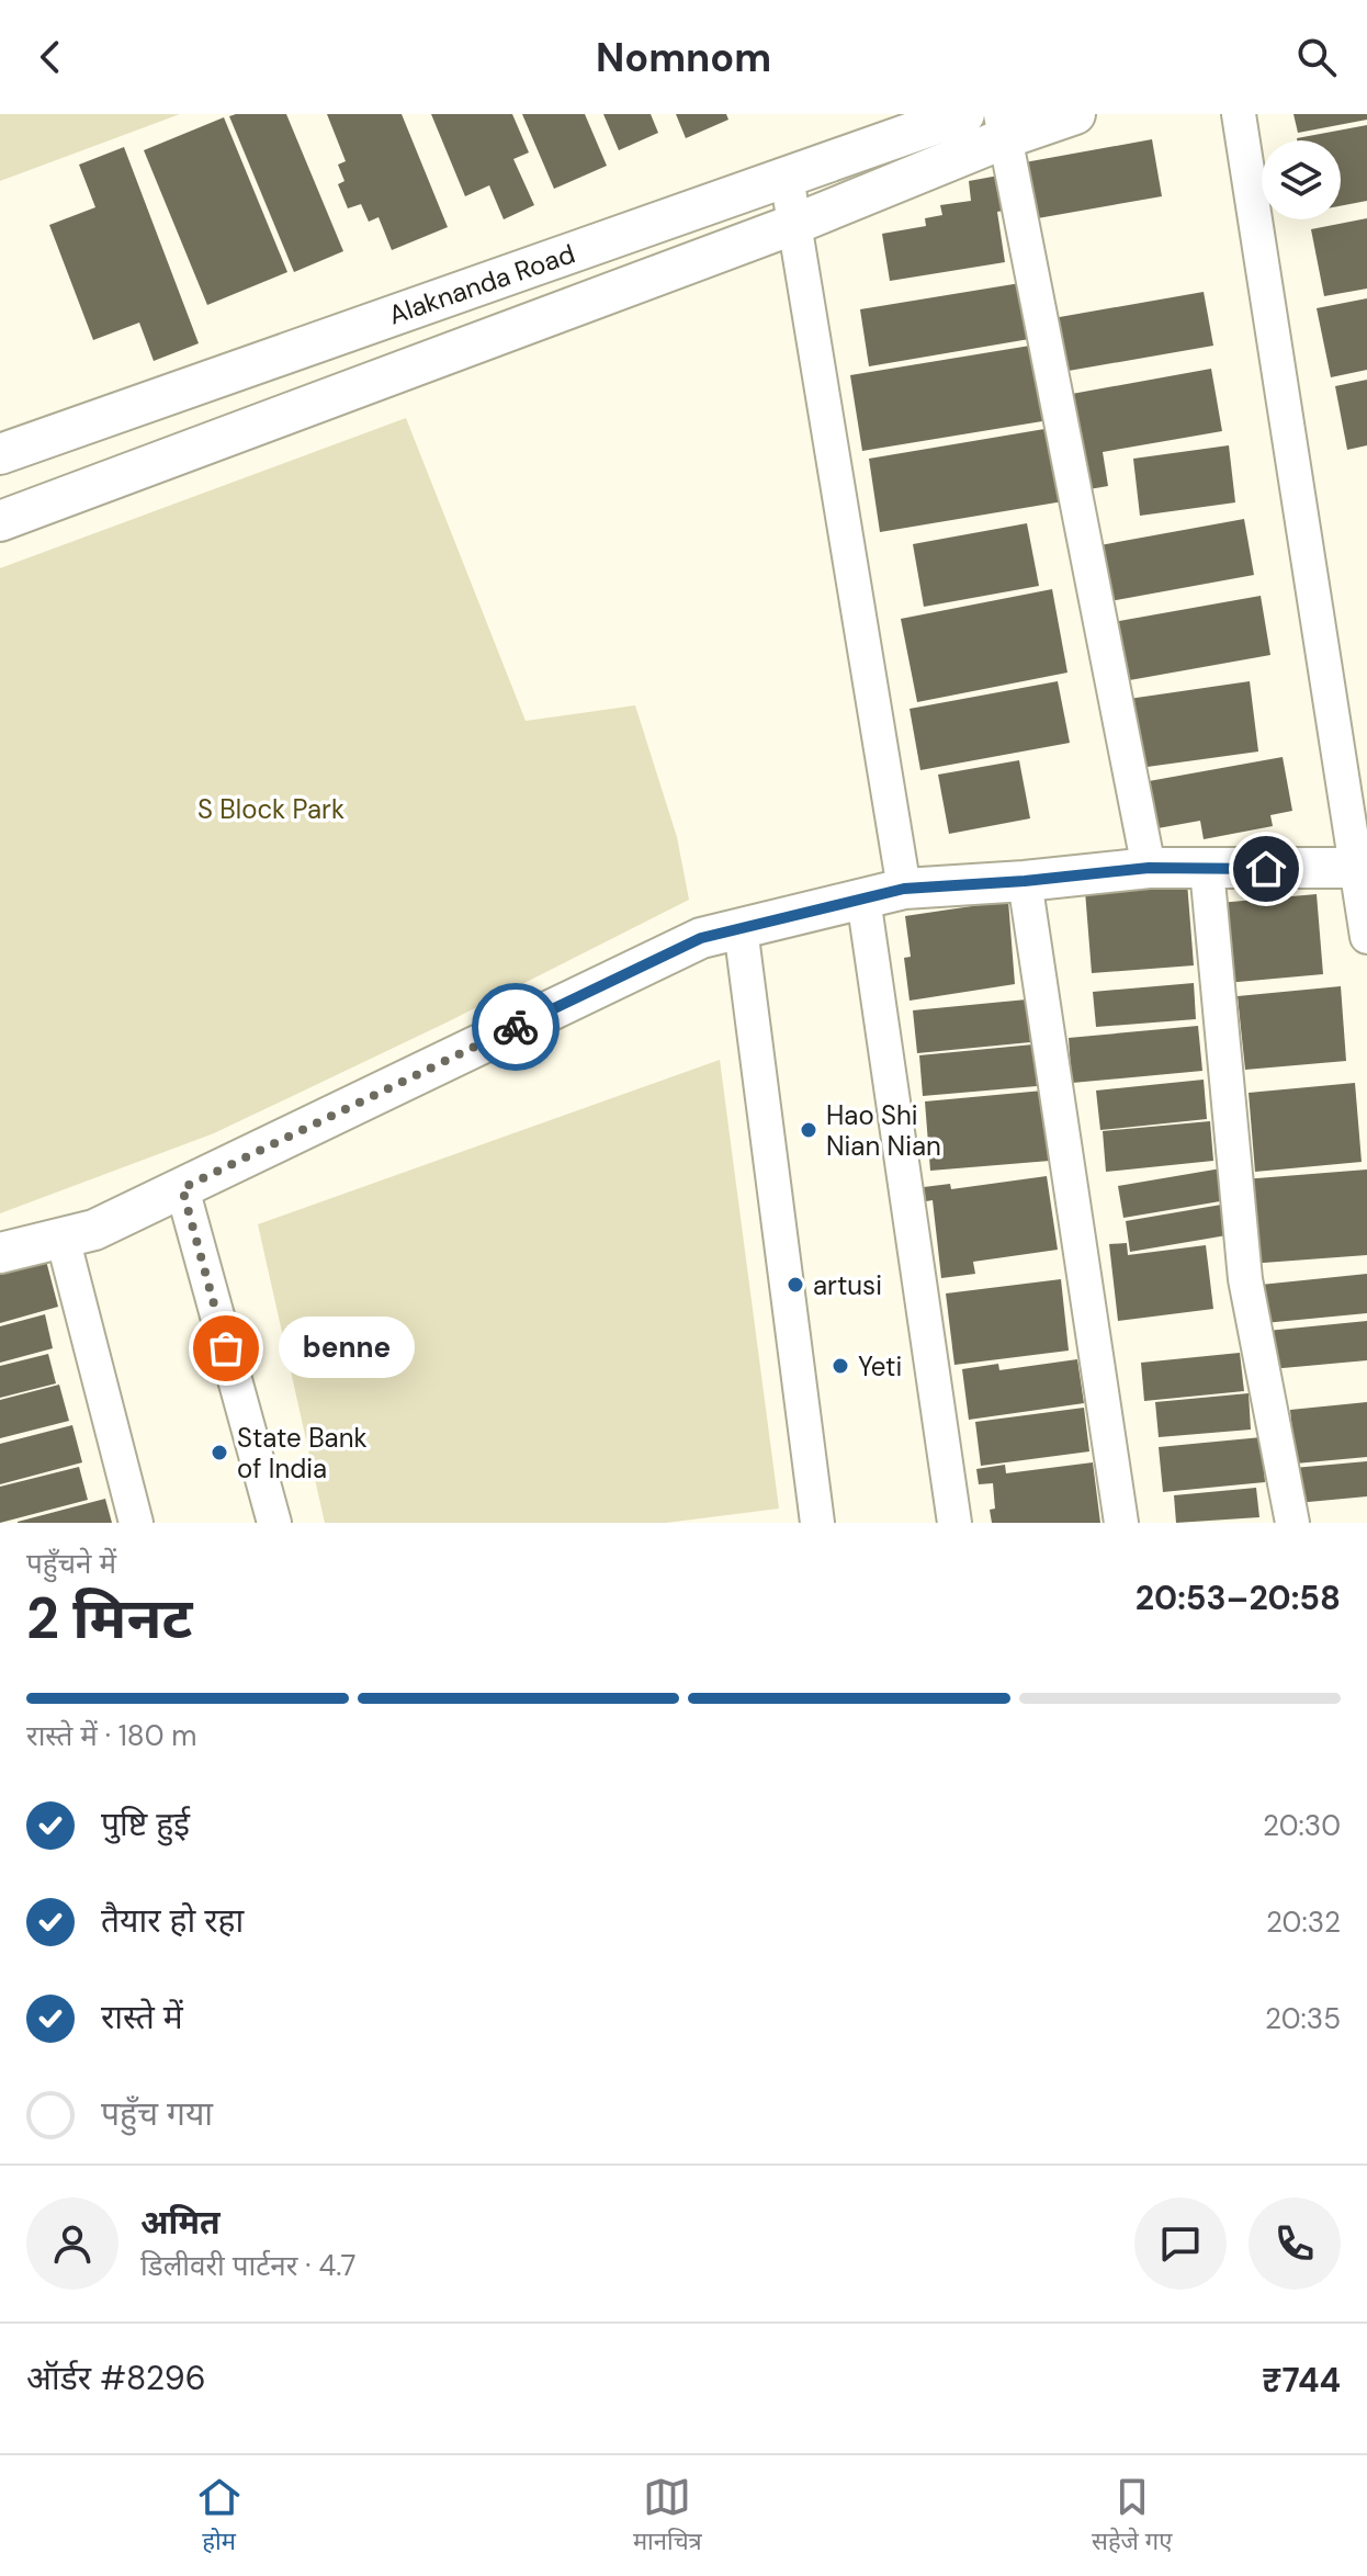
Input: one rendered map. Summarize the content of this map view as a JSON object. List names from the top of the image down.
{
  "streets": {
    "street": ["Alaknanda Road"]
  },
  "parks": ["S Block Park"],
  "places": [
    "Hao Shi Nian Nian",
    "artusi",
    "benne",
    "Yeti",
    "State Bank of India"
  ],
  "page": {
    "header": "Nomnom",
    "bubble": "benne",
    "heading": ["2 मिनट", "पहुँचने में", "20:53–20:58"],
    "panel": [
      "अमित",
      "डिलीवरी पार्टनर · 4.7",
      "ऑर्डर #8296",
      "₹744"
    ],
    "bar": "रास्ते में · 180 m",
    "list": [
      ["पुष्टि हुई", "20:30"],
      ["तैयार हो रहा", "20:32"],
      ["रास्ते में", "20:35"],
      "पहुँच गया"
    ],
    "tabs": ["होम", "मानचित्र", "सहेजे गए"]
  }
}
